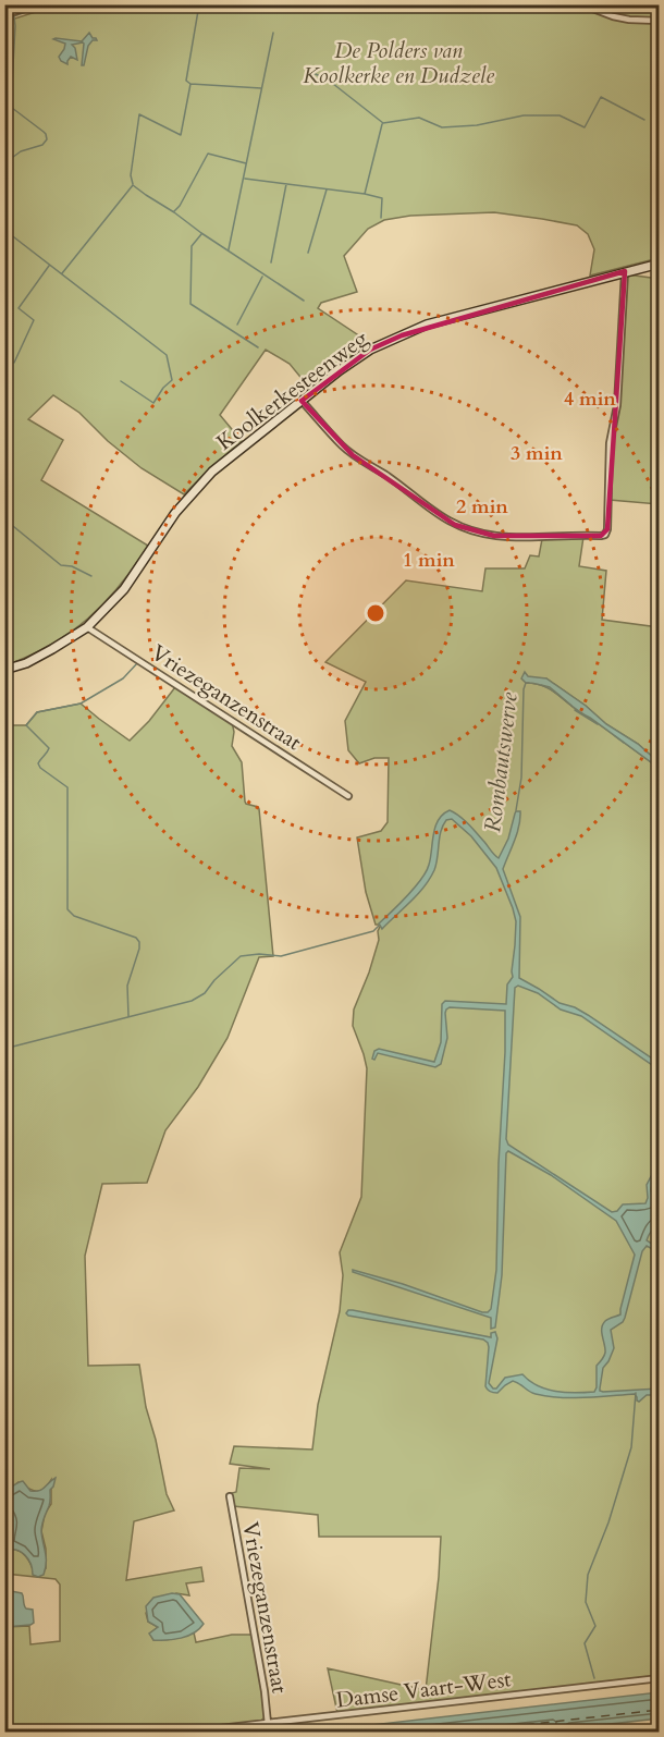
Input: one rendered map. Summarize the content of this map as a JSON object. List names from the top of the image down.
{
  "streets": {
    "main road": ["Koolkerkesteenweg"],
    "street": ["Vriezeganzenstraat", "Damse Vaart-West"]
  },
  "crossings": [
    ["Koolkerkesteenweg", "Vriezeganzenstraat"],
    ["Vriezeganzenstraat", "Damse Vaart-West"]
  ],
  "water": ["Rombautswerve"],
  "parks": ["De Polders van Koolkerke en Dudzele"],
  "rings": [
    "4 min",
    "3 min",
    "2 min",
    "1 min"
  ]
}
